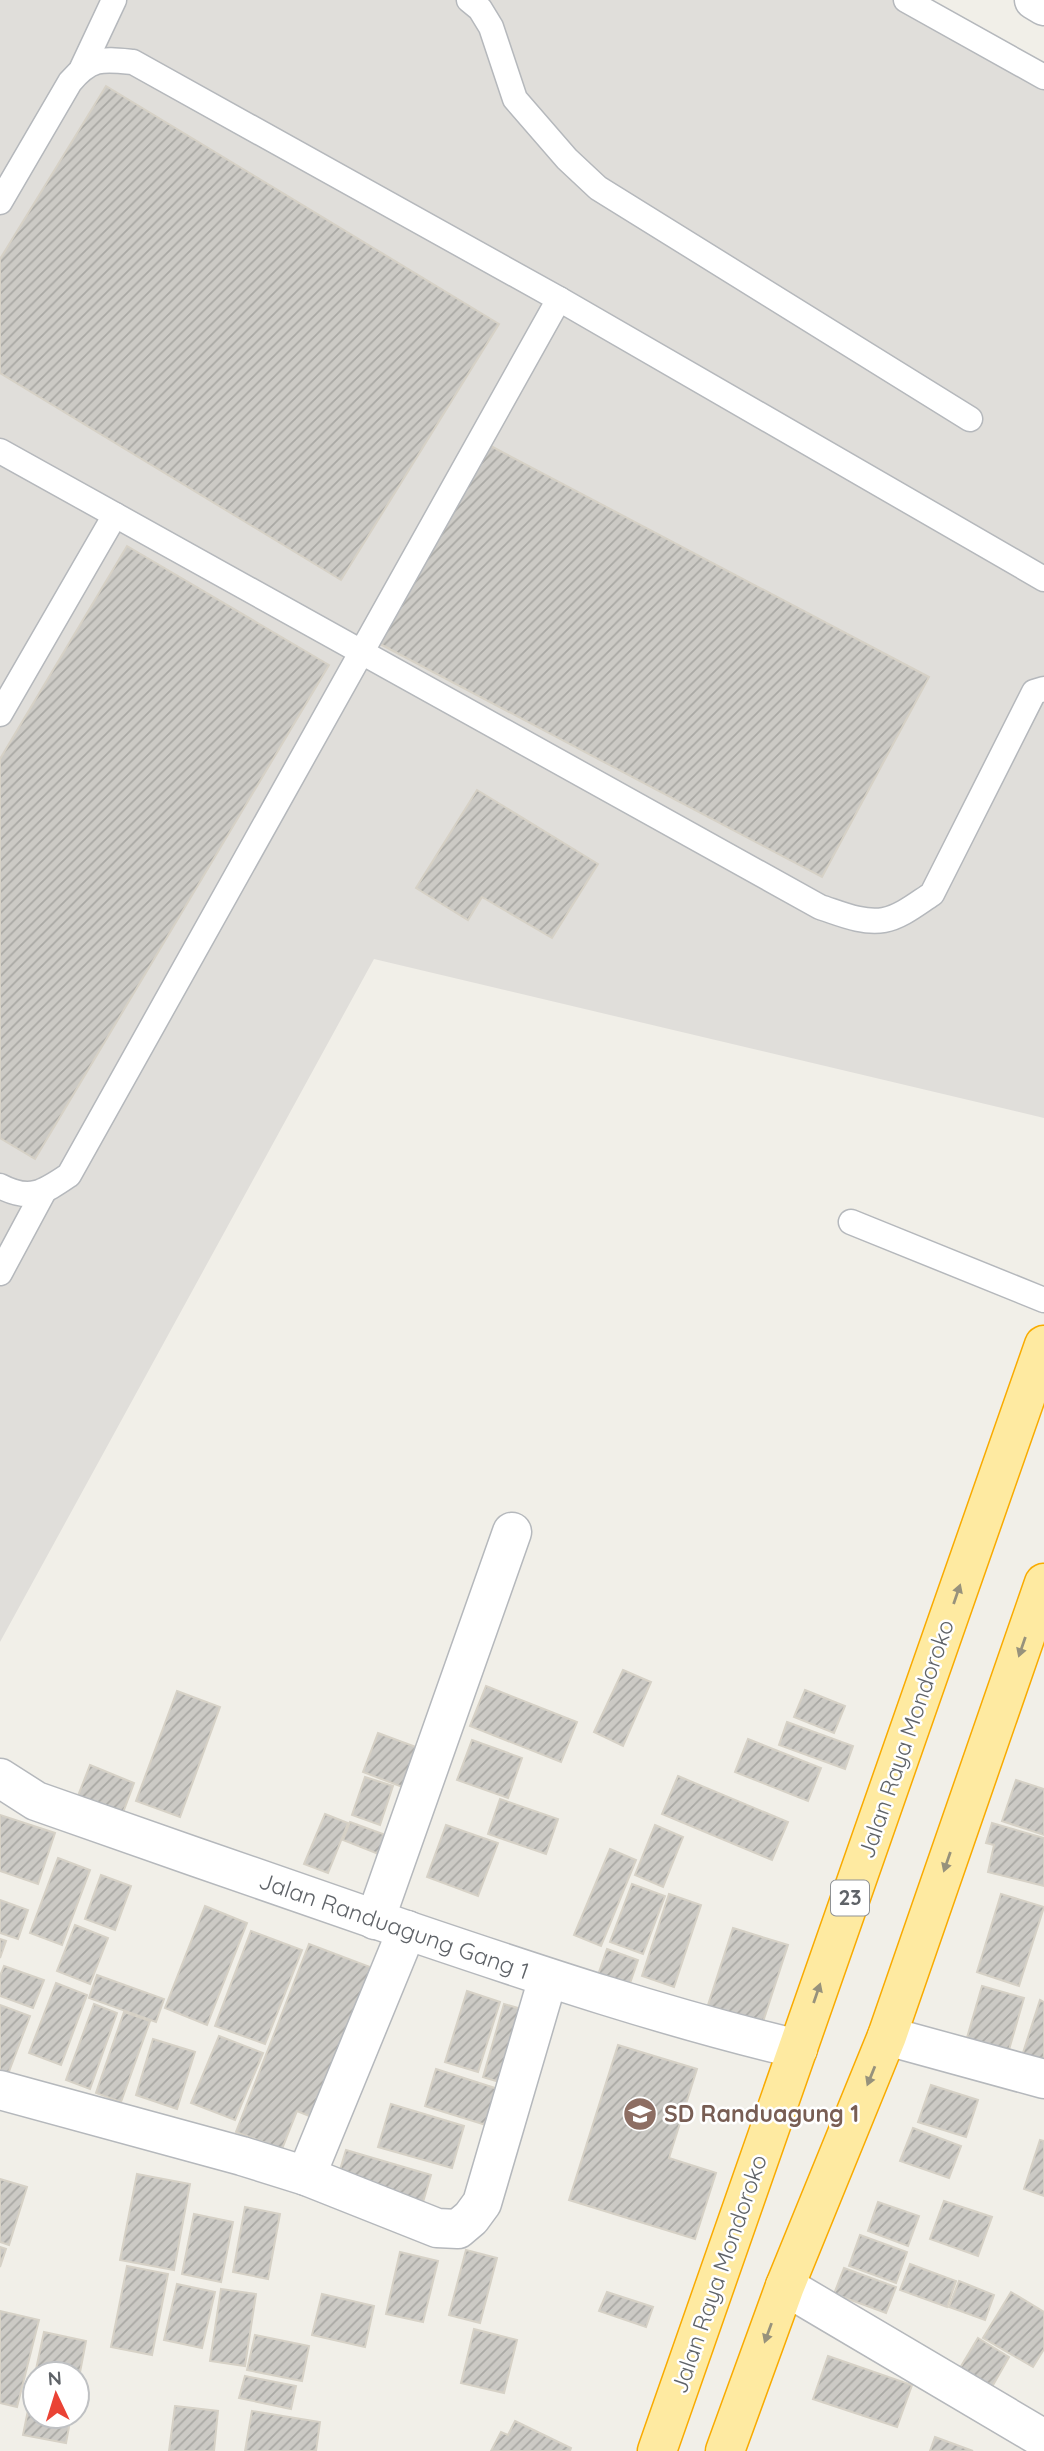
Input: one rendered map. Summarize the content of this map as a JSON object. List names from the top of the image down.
{
  "streets": {
    "highway": ["Jalan Raya Mondoroko", "23"],
    "street": ["Jalan Randuagung Gang 1"]
  },
  "crossings": [
    ["Jalan Raya Mondoroko", "Jalan Randuagung Gang 1"]
  ],
  "places": {
    "school or university": ["SD Randuagung 1"]
  },
  "north": "top"
}
